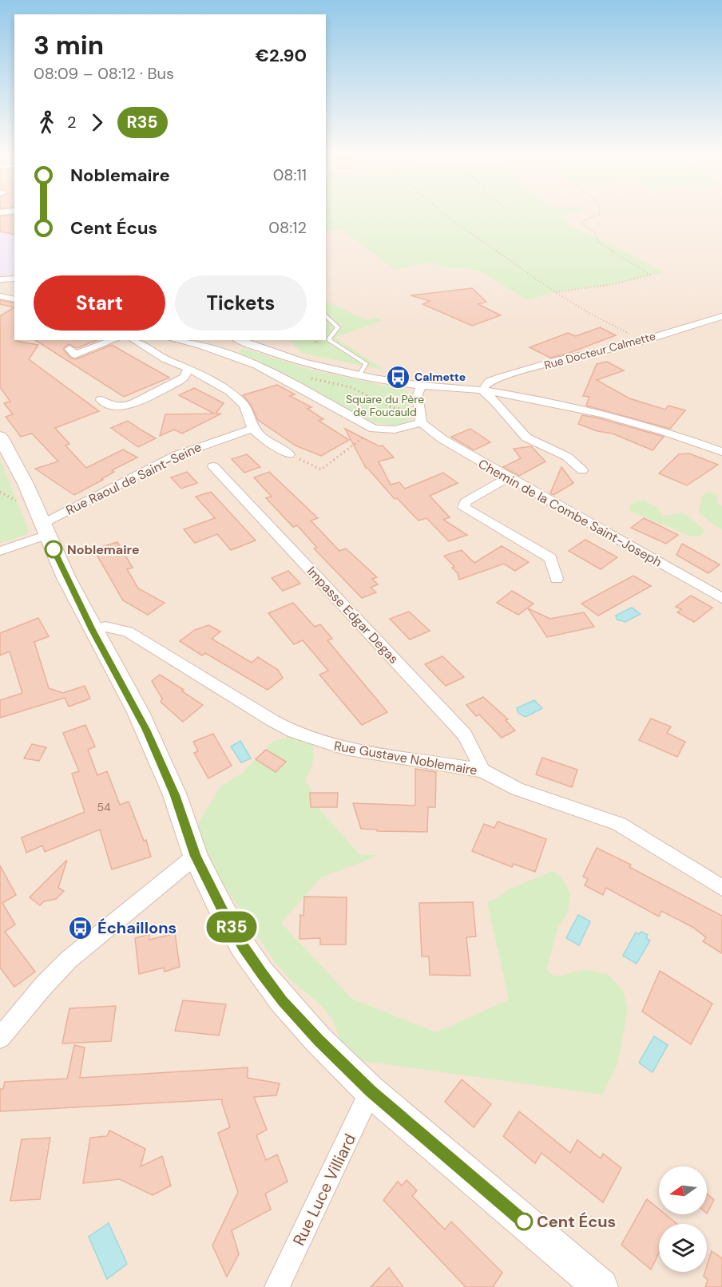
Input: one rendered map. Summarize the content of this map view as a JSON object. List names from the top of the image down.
{
  "streets": {
    "street": [
      "Rue Docteur Calmette",
      "Rue Raoul de Saint-Seine",
      "Chemin de la Combe Saint-Joseph",
      "Impasse Edgar Degas",
      "Rue Gustave Noblemaire",
      "Rue Luce Villiard"
    ]
  },
  "crossings": [
    ["Impasse Edgar Degas", "Rue Gustave Noblemaire"]
  ],
  "parks": ["Square du Père de Foucauld"],
  "places": {
    "bus stop": ["Calmette", "Échaillons"],
    "other": ["Noblemaire", "Cent Écus"]
  },
  "lines": ["bus line R35"],
  "house_numbers": ["54"],
  "north": "left",
  "page": {
    "on_map": "R35",
    "heading": ["3 min", "08:09 – 08:12 · Bus", "€2.90"],
    "legs": ["2", "R35"],
    "list": [
      {
        "name": "Noblemaire",
        "value": "08:11"
      },
      {
        "name": "Cent Écus",
        "value": "08:12"
      }
    ],
    "buttons": ["Start", "Tickets"]
  }
}
